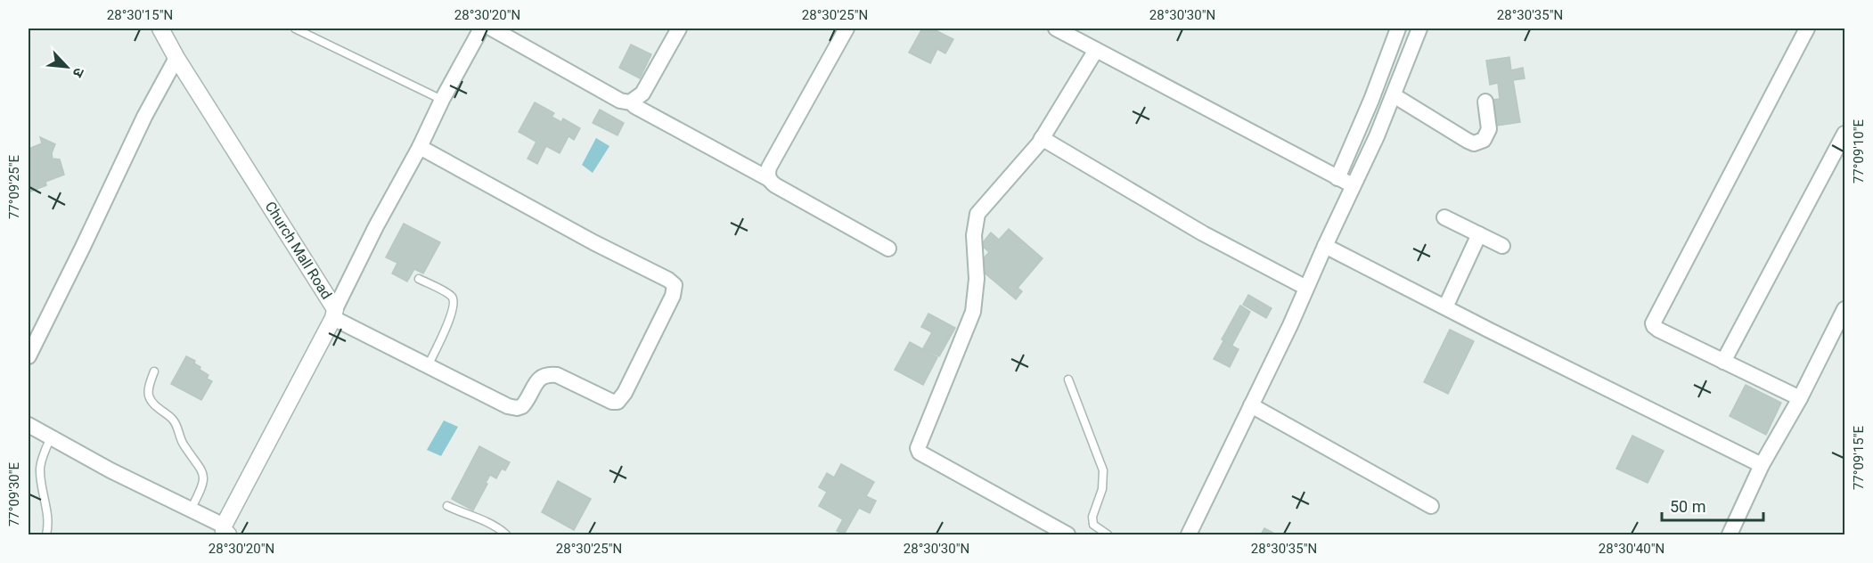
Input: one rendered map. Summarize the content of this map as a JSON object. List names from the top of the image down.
{
  "streets": {
    "street": ["Church Mall Road"]
  },
  "scale_bar": "50 m",
  "north": "bottom right",
  "coordinates": [
    "28°30'15\"N",
    "28°30'20\"N",
    "28°30'25\"N",
    "28°30'30\"N",
    "28°30'35\"N",
    "77°09'10\"E",
    "77°09'25\"E",
    "77°09'15\"E",
    "77°09'30\"E",
    "28°30'40\"N"
  ]
}
